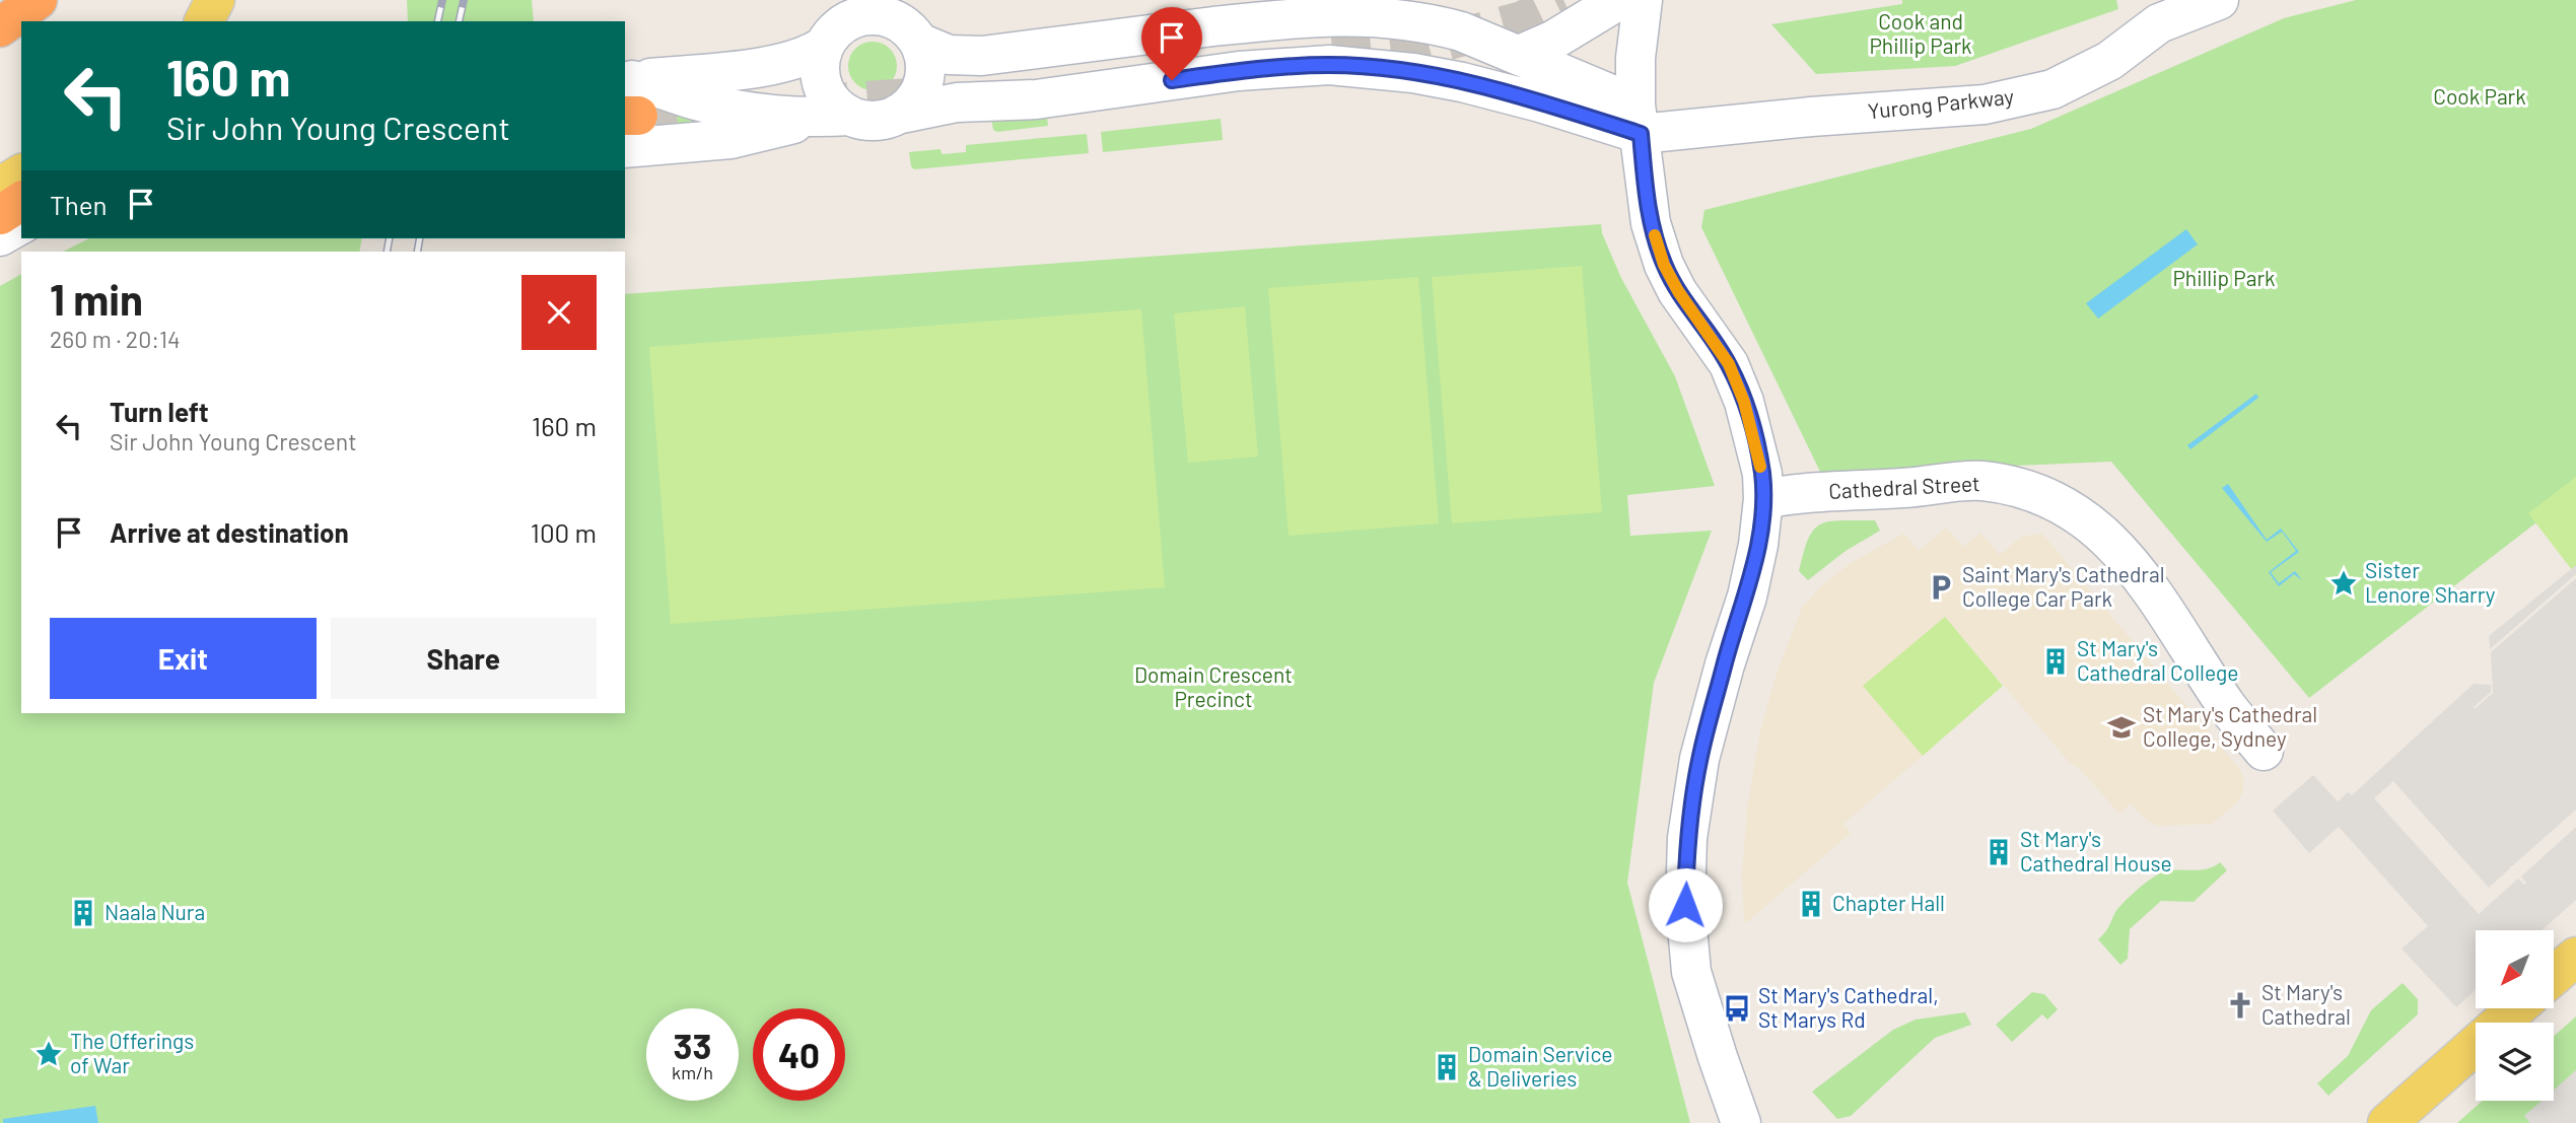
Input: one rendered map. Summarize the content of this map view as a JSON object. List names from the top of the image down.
{
  "streets": {
    "street": ["Yurong Parkway", "Cathedral Street"]
  },
  "parks": [
    "Cook and Phillip Park",
    "Cook Park",
    "Phillip Park",
    "Domain Crescent Precinct"
  ],
  "places": {
    "place": ["Sister Lenore Sharry", "The Offerings of War"],
    "parking": ["Saint Mary's Cathedral College Car Park"],
    "building": [
      "St Mary's Cathedral College",
      "St Mary's Cathedral House",
      "Chapter Hall",
      "Naala Nura",
      "Domain Service & Deliveries"
    ],
    "school or university": ["St Mary's Cathedral College, Sydney"],
    "church": ["St Mary's Cathedral"],
    "bus stop": ["St Mary's Cathedral, St Marys Rd"]
  },
  "north": "bottom left",
  "page": {
    "turn": ["160 m", "Sir John Young Crescent"],
    "then": "Then",
    "heading": ["1 min", "260 m · 20:14"],
    "list": [
      {
        "name": "Turn left",
        "note": "Sir John Young Crescent",
        "value": "160 m"
      },
      {
        "name": "Arrive at destination",
        "value": "100 m"
      }
    ],
    "buttons": ["Exit", "Share"],
    "speed": "33 km/h",
    "limit": "40"
  }
}
